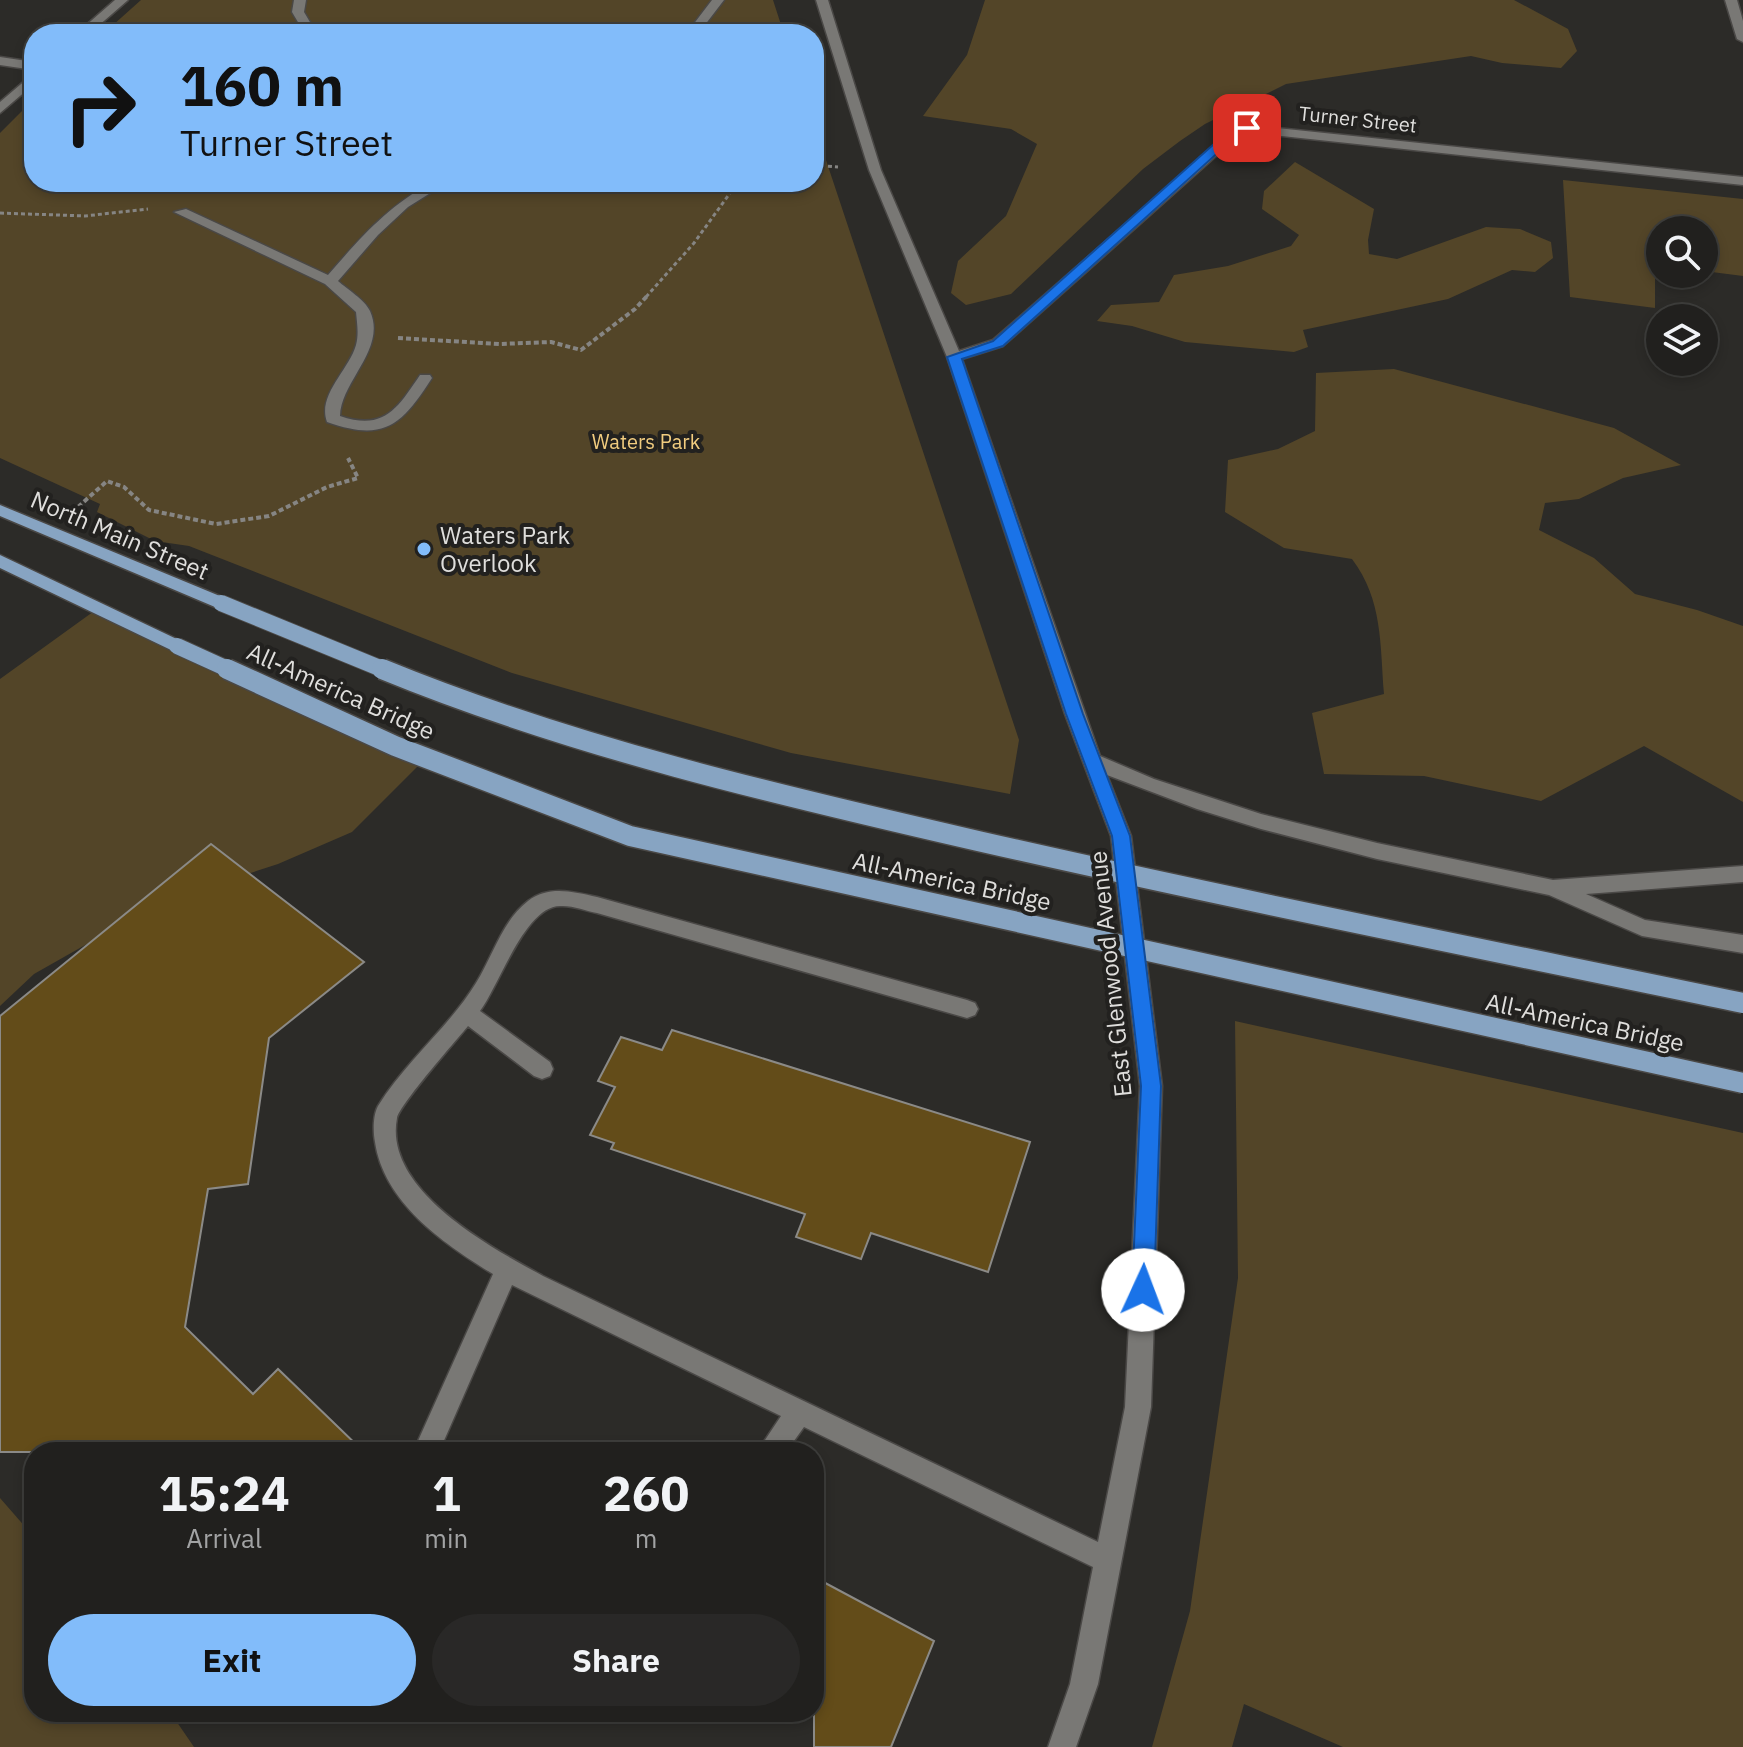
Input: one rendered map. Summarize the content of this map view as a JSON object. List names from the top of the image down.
{
  "streets": {
    "main road": ["North Main Street", "All-America Bridge"],
    "street": ["Turner Street", "East Glenwood Avenue"]
  },
  "crossings": [
    ["Turner Street", "East Glenwood Avenue"],
    ["North Main Street", "All-America Bridge"]
  ],
  "parks": ["Waters Park"],
  "places": ["Waters Park Overlook"],
  "page": {
    "turn": ["160 m", "Turner Street"],
    "eta": [
      "15:24",
      "Arrival",
      "1",
      "min",
      "260",
      "m"
    ],
    "buttons": ["Exit", "Share"]
  }
}
